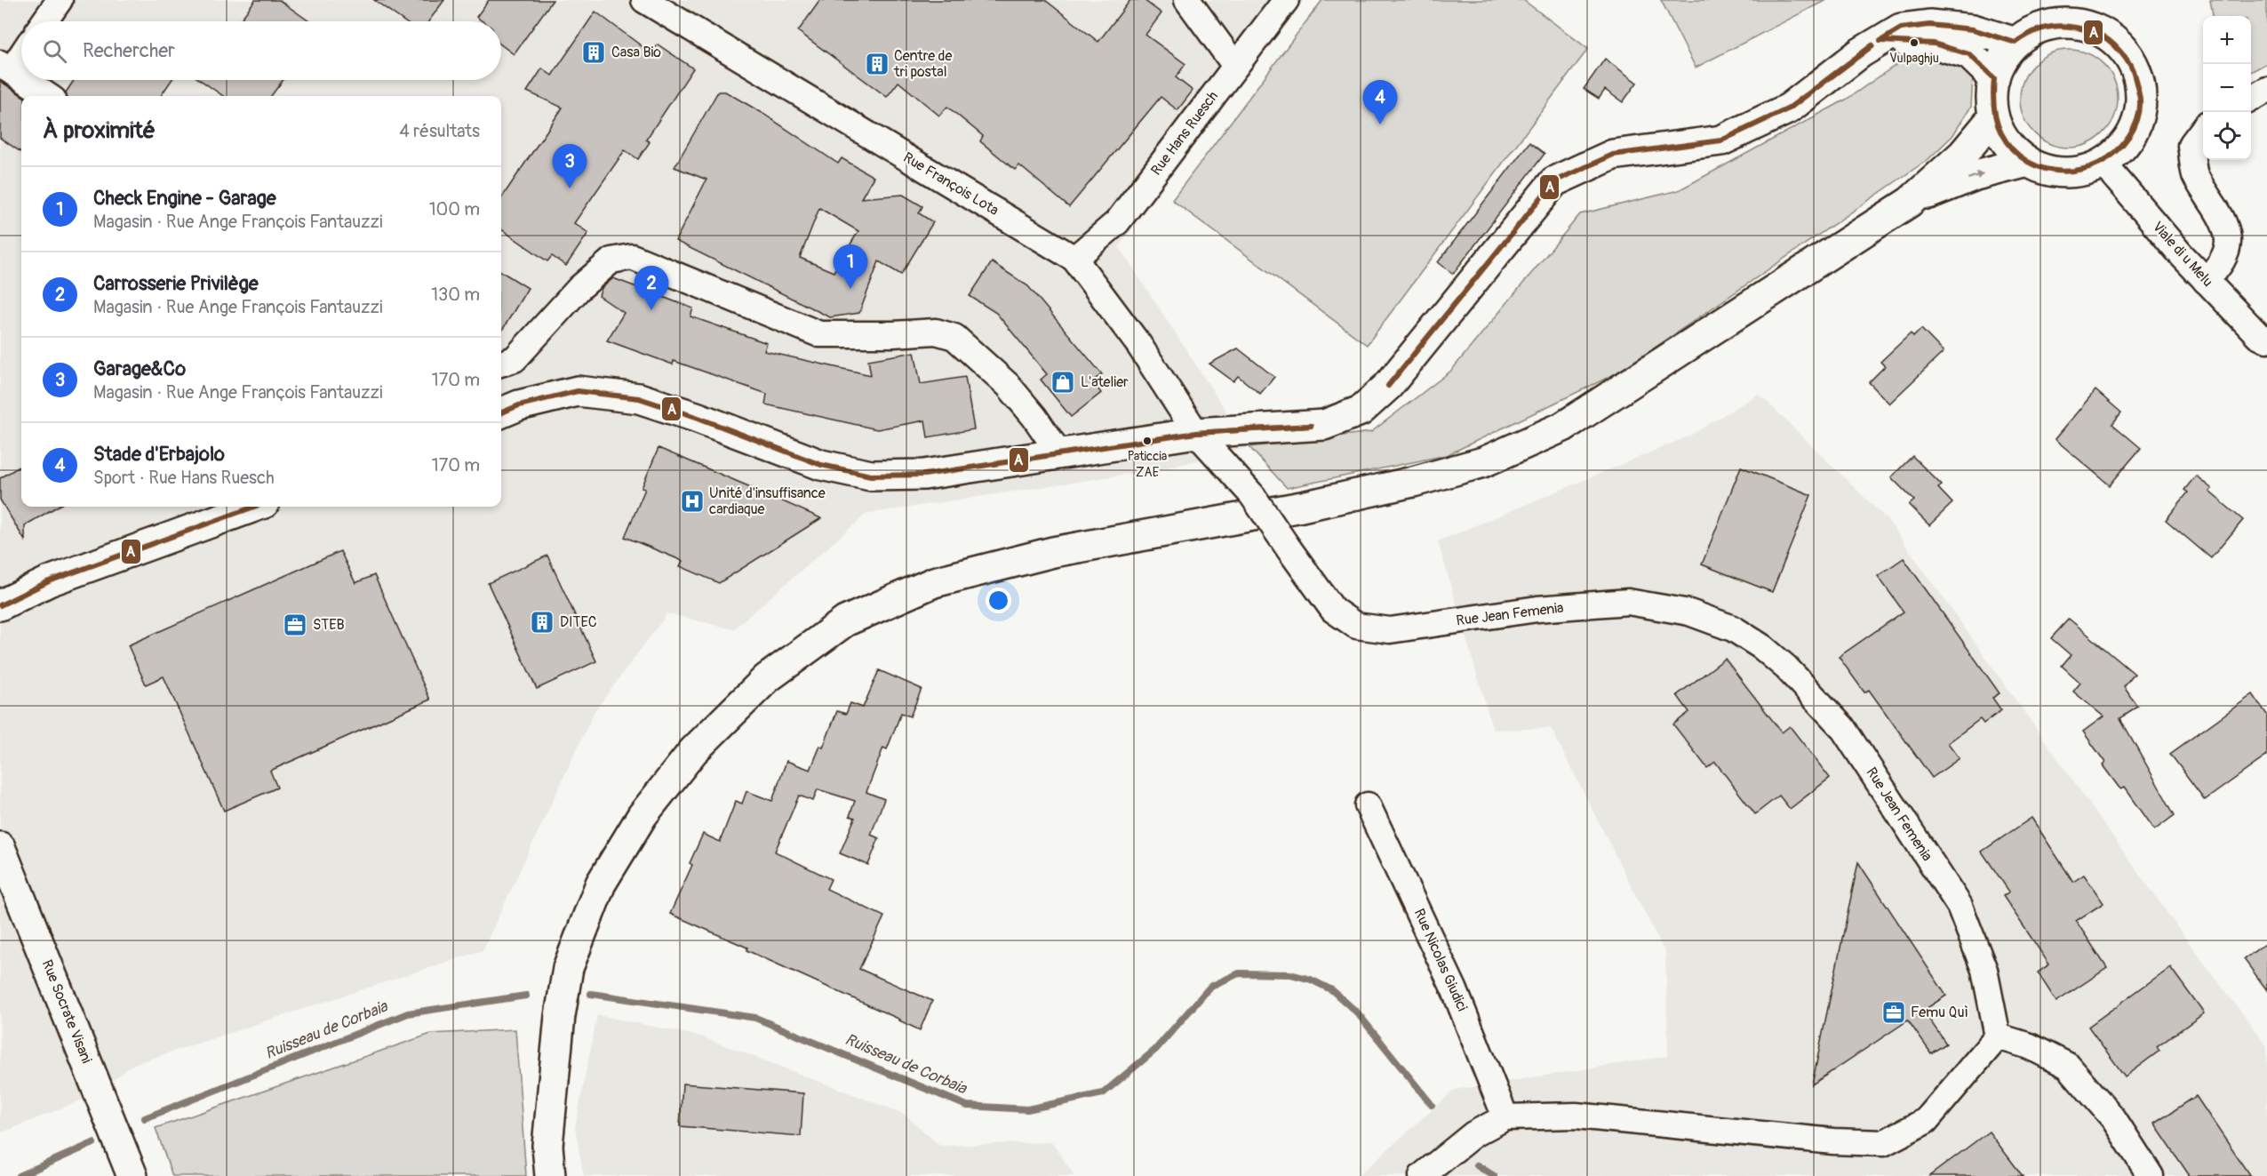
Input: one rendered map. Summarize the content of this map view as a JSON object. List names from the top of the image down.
{
  "streets": {
    "street": [
      "Rue Hans Ruesch",
      "Rue François Lota",
      "Viale di u Melu",
      "Rue Jean Femenia",
      "Rue Nicolas Giudici",
      "Rue Socrate Visani"
    ]
  },
  "crossings": [
    ["Rue Hans Ruesch", "Rue François Lota"],
    ["Rue François Lota", "Rue Jean Femenia"]
  ],
  "water": ["Ruisseau de Corbaia"],
  "places": {
    "other": ["Vulpaghju", "Paticcia ZAE"],
    "building": ["Casa Bio", "Centre de tri postal", "DITEC"],
    "shop": ["L'atelier"],
    "hospital": ["Unité d'insuffisance cardiaque"],
    "office": ["STEB", "Femu Quì"]
  },
  "lines": ["transit line A"],
  "page": {
    "map_buttons": ["+", "−"],
    "search": "Rechercher",
    "pins": [
      "4",
      "3",
      "1",
      "2"
    ],
    "heading": ["À proximité", "4 résultats"],
    "list": [
      {
        "mark": "1",
        "name": "Check Engine - Garage",
        "note": "Magasin · Rue Ange François Fantauzzi",
        "value": "100 m"
      },
      {
        "mark": "2",
        "name": "Carrosserie Privilège",
        "note": "Magasin · Rue Ange François Fantauzzi",
        "value": "130 m"
      },
      {
        "mark": "3",
        "name": "Garage&Co",
        "note": "Magasin · Rue Ange François Fantauzzi",
        "value": "170 m"
      },
      {
        "mark": "4",
        "name": "Stade d'Erbajolo",
        "note": "Sport · Rue Hans Ruesch",
        "value": "170 m"
      }
    ]
  }
}
